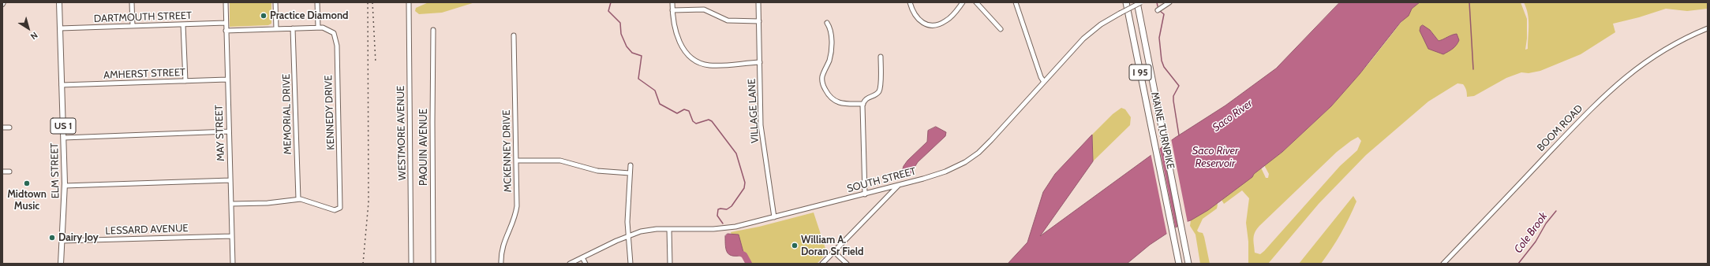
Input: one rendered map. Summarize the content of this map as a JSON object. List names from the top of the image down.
{
  "streets": {
    "highway": ["I 95", "MAINE TURNPIKE"],
    "main road": ["US 1", "ELM STREET"],
    "street": [
      "DARTMOUTH STREET",
      "AMHERST STREET",
      "VILLAGE LANE",
      "KENNEDY DRIVE",
      "MEMORIAL DRIVE",
      "BOOM ROAD",
      "MAY STREET",
      "WESTMORE AVENUE",
      "PAQUIN AVENUE",
      "MCKENNEY DRIVE",
      "SOUTH STREET",
      "LESSARD AVENUE"
    ]
  },
  "crossings": [
    ["DARTMOUTH STREET", "MAY STREET"],
    ["DARTMOUTH STREET", "ELM STREET"],
    ["AMHERST STREET", "MAY STREET"],
    ["AMHERST STREET", "ELM STREET"],
    ["VILLAGE LANE", "SOUTH STREET"],
    ["KENNEDY DRIVE", "MEMORIAL DRIVE"],
    ["MAY STREET", "LESSARD AVENUE"],
    ["ELM STREET", "LESSARD AVENUE"]
  ],
  "water": ["Saco River", "Saco River Reservoir", "Cole Brook"],
  "places": [
    "Practice Diamond",
    "Midtown Music",
    "Dairy Joy",
    "William A. Doran Sr Field"
  ],
  "north": "bottom right"
}
